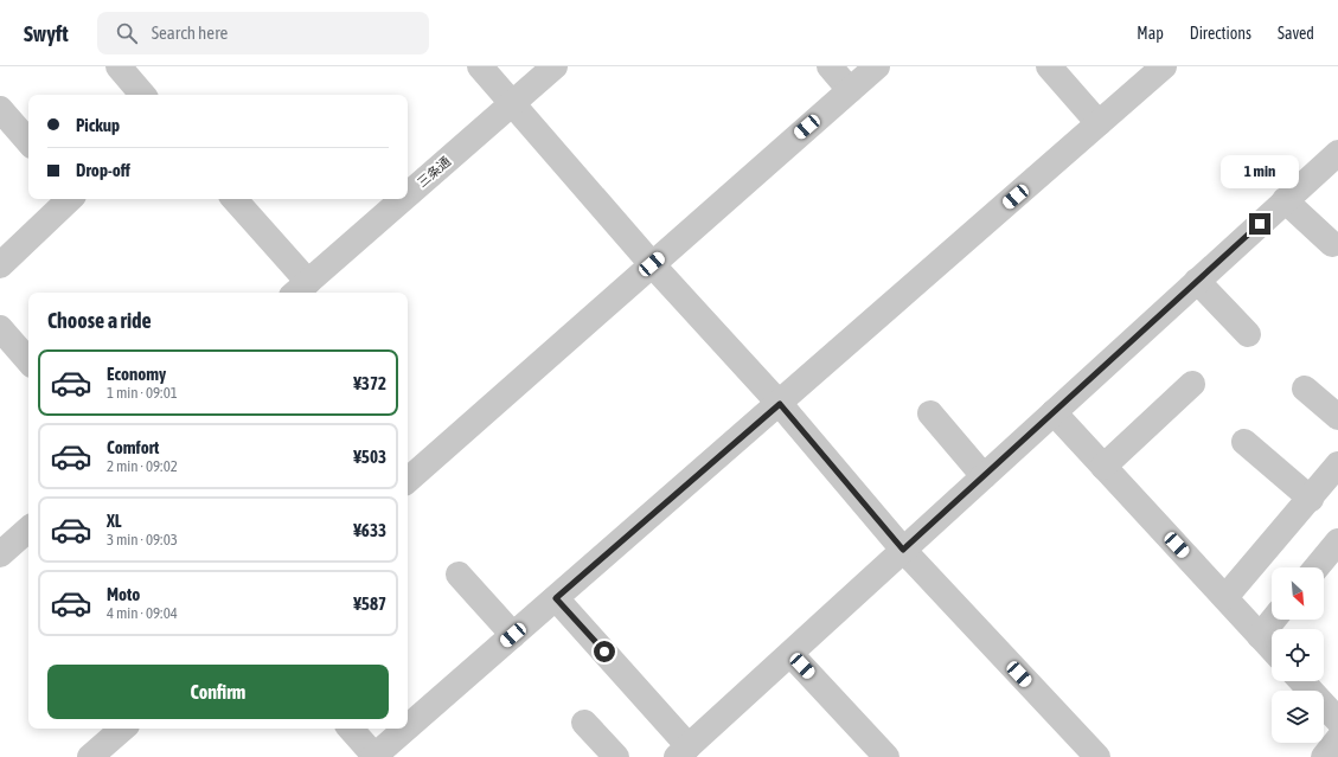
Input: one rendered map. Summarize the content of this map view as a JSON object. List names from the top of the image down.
{
  "streets": {
    "street": ["三条通"]
  },
  "north": "bottom right",
  "page": {
    "header": "Swyft",
    "search": "Search here",
    "nav": ["Map", "Directions", "Saved"],
    "banner": ["Pickup", "Drop-off"],
    "bubble": "1 min",
    "heading": "Choose a ride",
    "list": [
      {
        "name": "Economy",
        "note": "1 min · 09:01",
        "value": "¥372"
      },
      {
        "name": "Comfort",
        "note": "2 min · 09:02",
        "value": "¥503"
      },
      {
        "name": "XL",
        "note": "3 min · 09:03",
        "value": "¥633"
      },
      {
        "name": "Moto",
        "note": "4 min · 09:04",
        "value": "¥587"
      }
    ],
    "buttons": "Confirm"
  }
}
